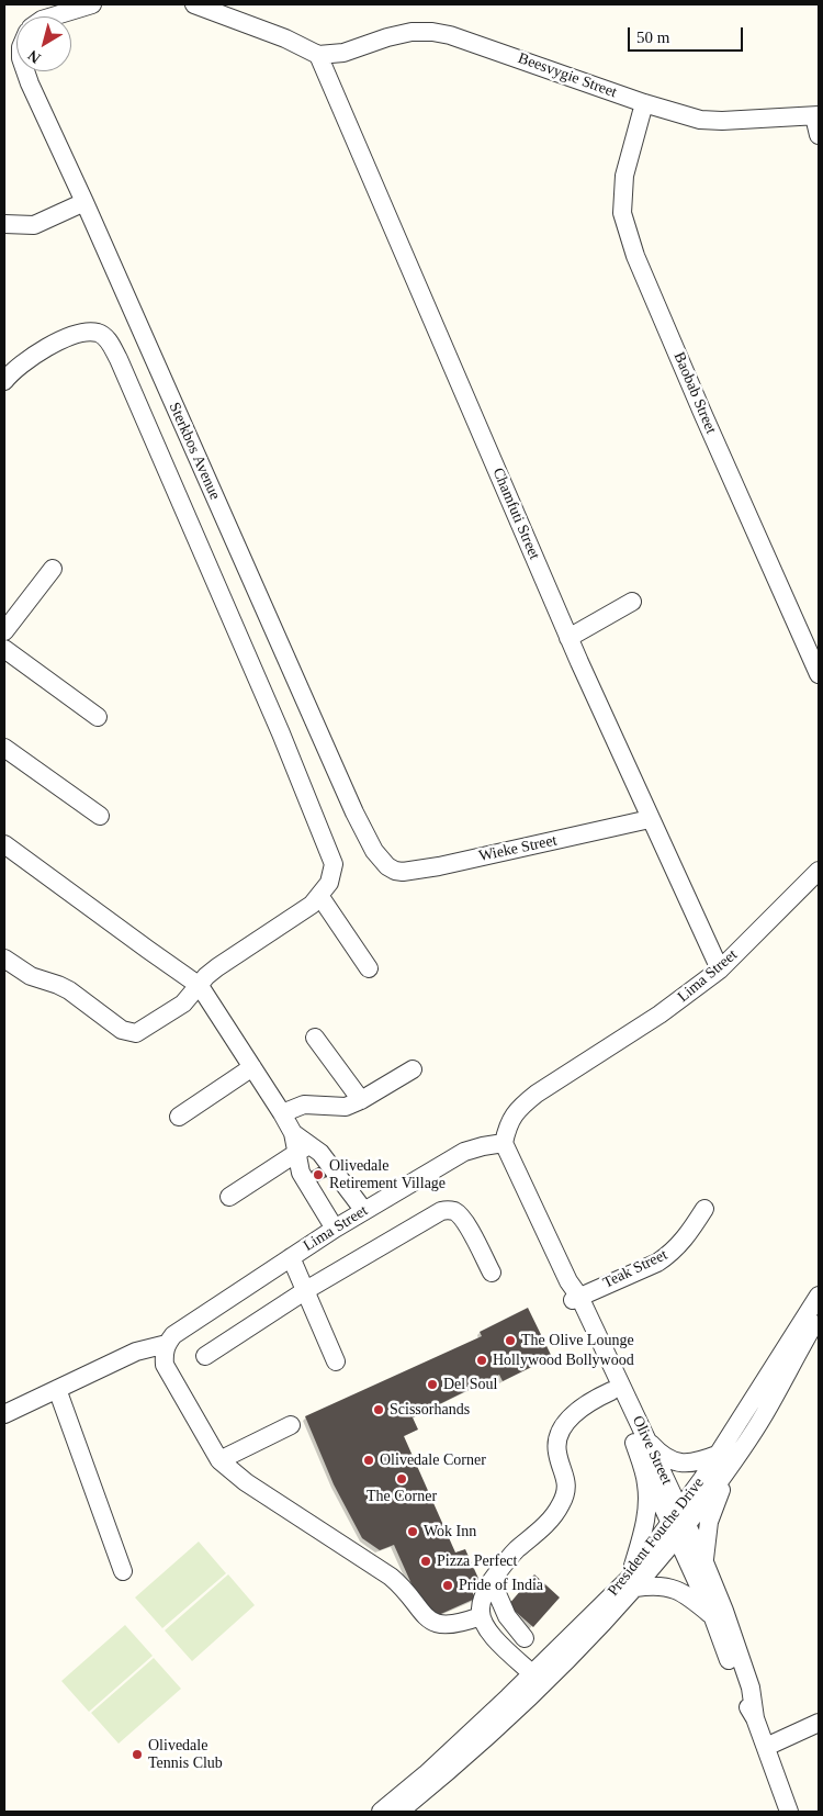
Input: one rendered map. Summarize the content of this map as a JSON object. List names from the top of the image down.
{
  "streets": {
    "street": [
      "Beesvygie Street",
      "Baobab Street",
      "Sterkbos Avenue",
      "Chamfuti Street",
      "Wieke Street",
      "Lima Street",
      "Teak Street",
      "Olive Street",
      "President Fouche Drive"
    ]
  },
  "crossings": [
    ["Beesvygie Street", "Baobab Street"],
    ["Beesvygie Street", "Chamfuti Street"],
    ["Sterkbos Avenue", "Wieke Street"],
    ["Chamfuti Street", "Wieke Street"],
    ["Chamfuti Street", "Lima Street"],
    ["Lima Street", "Olive Street"],
    ["Teak Street", "Olive Street"],
    ["Olive Street", "President Fouche Drive"]
  ],
  "places": [
    "Olivedale Retirement Village",
    "The Olive Lounge",
    "Hollywood Bollywood",
    "Del Soul",
    "Scissorhands",
    "Olivedale Corner",
    "The Corner",
    "Wok Inn",
    "Pizza Perfect",
    "Pride of India",
    "Olivedale Tennis Club"
  ],
  "scale_bar": "50 m",
  "north": "bottom left"
}
